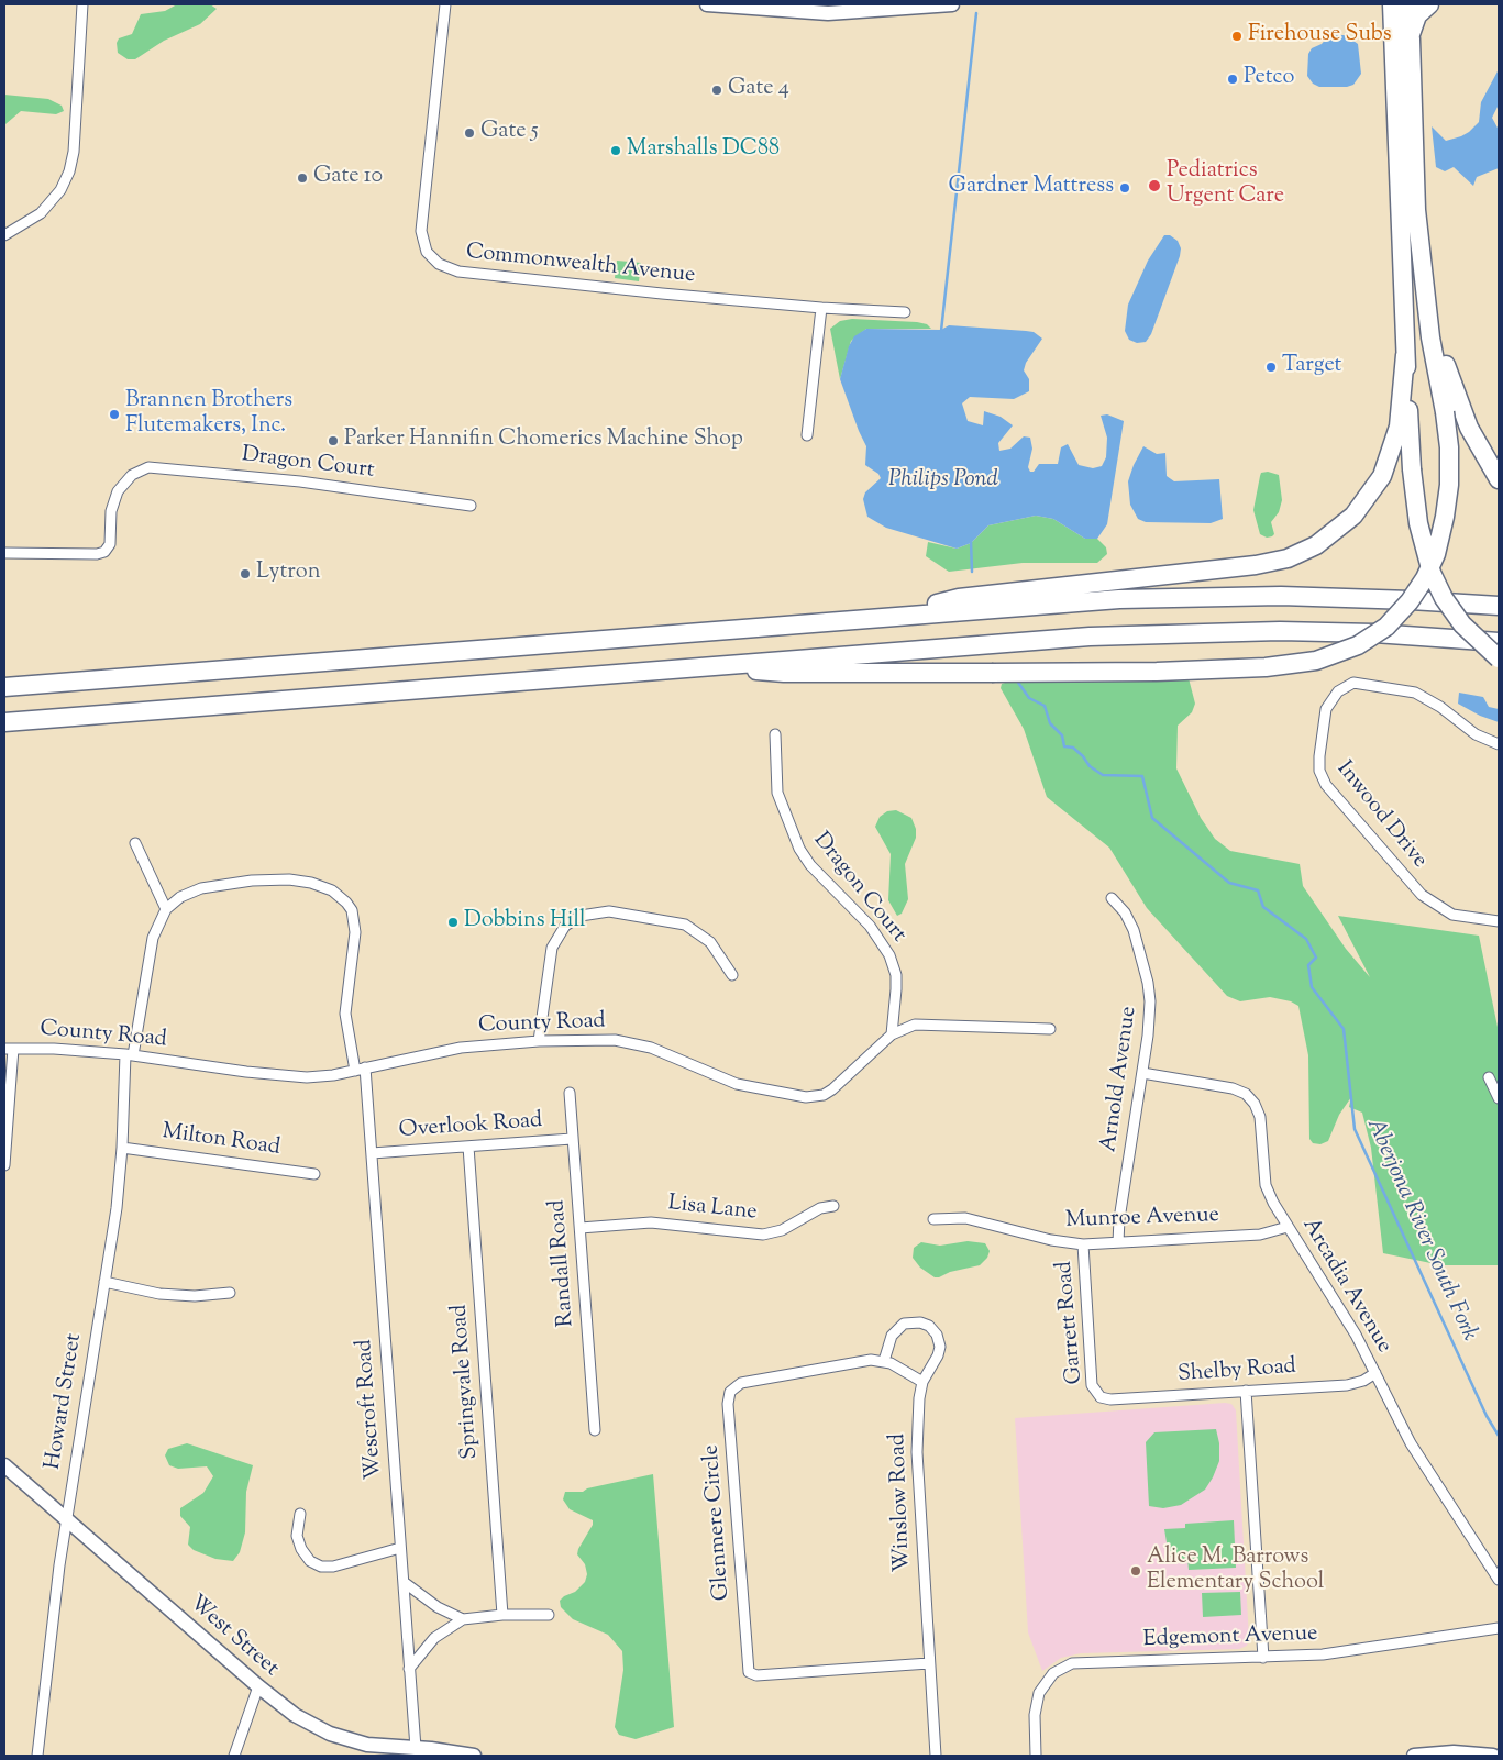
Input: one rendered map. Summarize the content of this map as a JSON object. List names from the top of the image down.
{
  "streets": {
    "main road": ["West Street"],
    "street": [
      "Commonwealth Avenue",
      "Dragon Court",
      "Inwood Drive",
      "County Road",
      "Arnold Avenue",
      "Overlook Road",
      "Milton Road",
      "Lisa Lane",
      "Munroe Avenue",
      "Randall Road",
      "Arcadia Avenue",
      "Garrett Road",
      "Shelby Road",
      "Springvale Road",
      "Howard Street",
      "Wescroft Road",
      "Winslow Road",
      "Glenmere Circle",
      "Edgemont Avenue"
    ]
  },
  "crossings": [
    ["Dragon Court", "County Road"],
    ["County Road", "Howard Street"],
    ["County Road", "Wescroft Road"],
    ["Arnold Avenue", "Munroe Avenue"],
    ["Arnold Avenue", "Arcadia Avenue"],
    ["Overlook Road", "Randall Road"],
    ["Overlook Road", "Springvale Road"],
    ["Overlook Road", "Wescroft Road"],
    ["Milton Road", "Howard Street"],
    ["Lisa Lane", "Randall Road"],
    ["Munroe Avenue", "Arcadia Avenue"],
    ["Munroe Avenue", "Garrett Road"],
    ["Arcadia Avenue", "Shelby Road"],
    ["Garrett Road", "Shelby Road"],
    ["Howard Street", "Wescroft Road"],
    ["Howard Street", "West Street"],
    ["Wescroft Road", "West Street"],
    ["Winslow Road", "Glenmere Circle"]
  ],
  "water": ["Philips Pond", "Aberjona River South Fork"],
  "places": [
    "Firehouse Subs",
    "Petco",
    "Gate 4",
    "Gate 5",
    "Marshalls DC88",
    "Gate 10",
    "Pediatrics Urgent Care",
    "Gardner Mattress",
    "Target",
    "Brannen Brothers Flutemakers, Inc.",
    "Parker Hannifin Chomerics Machine Shop",
    "Lytron",
    "Dobbins Hill",
    "Alice M. Barrows Elementary School"
  ]
}
